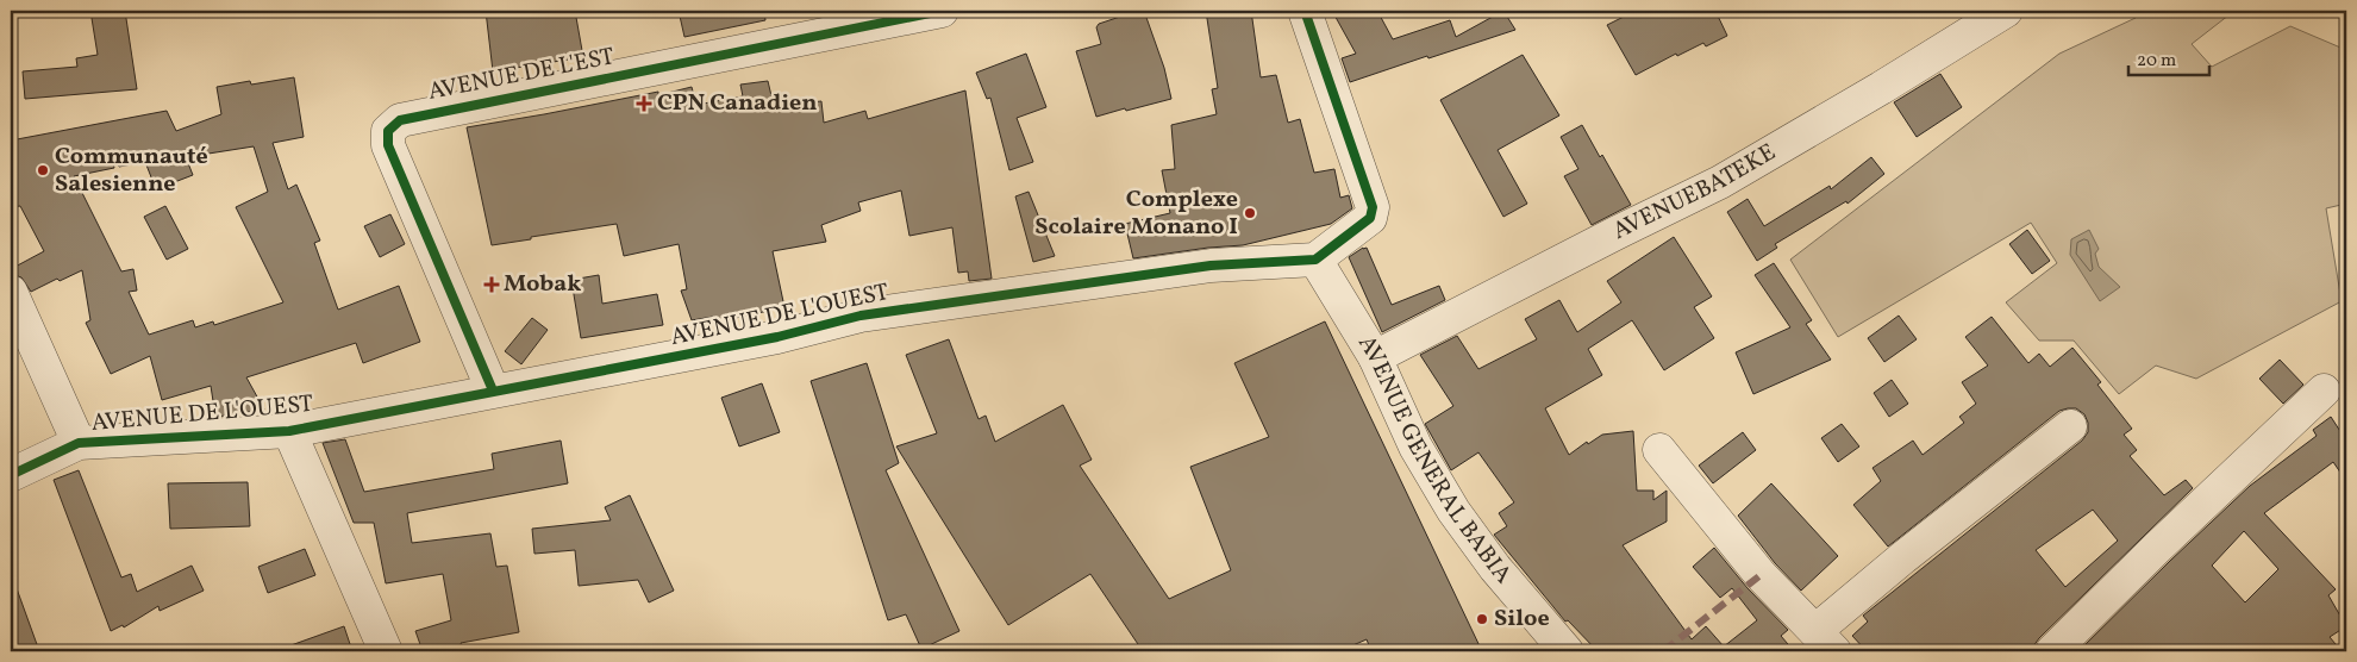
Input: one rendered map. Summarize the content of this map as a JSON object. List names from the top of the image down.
{
  "streets": {
    "street": [
      "AVENUE DE L'EST",
      "AVENUEBATEKE",
      "AVENUE DE L'OUEST",
      "AVENUE GENERAL BABIA"
    ]
  },
  "crossings": [
    ["AVENUE DE L'EST", "AVENUE DE L'OUEST"],
    ["AVENUEBATEKE", "AVENUE GENERAL BABIA"],
    ["AVENUE DE L'OUEST", "AVENUE GENERAL BABIA"]
  ],
  "places": {
    "health": ["CPN Canadien", "Mobak"],
    "other": ["Communauté Salesienne", "Complexe Scolaire Monano I", "Siloe"]
  },
  "scale_bar": "20 m"
}
